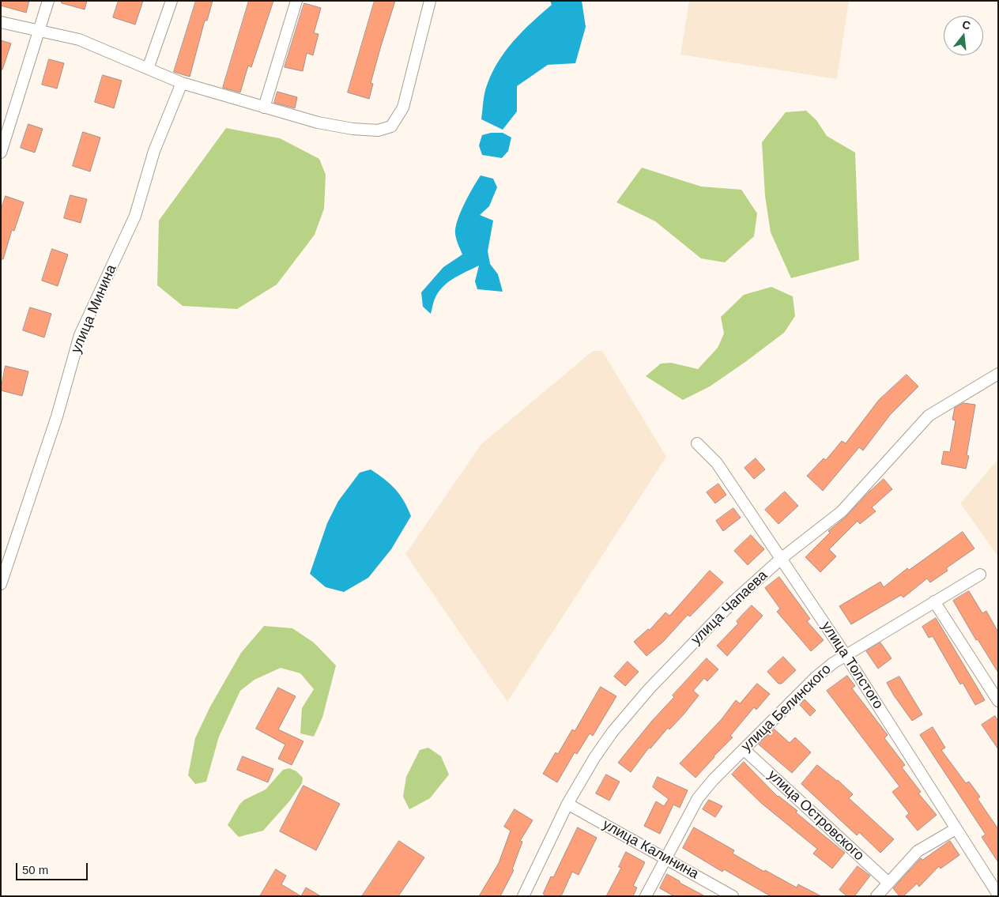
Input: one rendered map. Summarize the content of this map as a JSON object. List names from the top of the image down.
{
  "streets": {
    "street": [
      "улица Минина",
      "улица Чапаева",
      "улица Толстого",
      "улица Белинского",
      "улица Островского",
      "улица Калинина"
    ]
  },
  "crossings": [
    ["улица Чапаева", "улица Толстого"],
    ["улица Чапаева", "улица Калинина"],
    ["улица Толстого", "улица Белинского"],
    ["улица Белинского", "улица Островского"],
    ["улица Белинского", "улица Калинина"]
  ],
  "scale_bar": "50 m",
  "north": "top"
}
